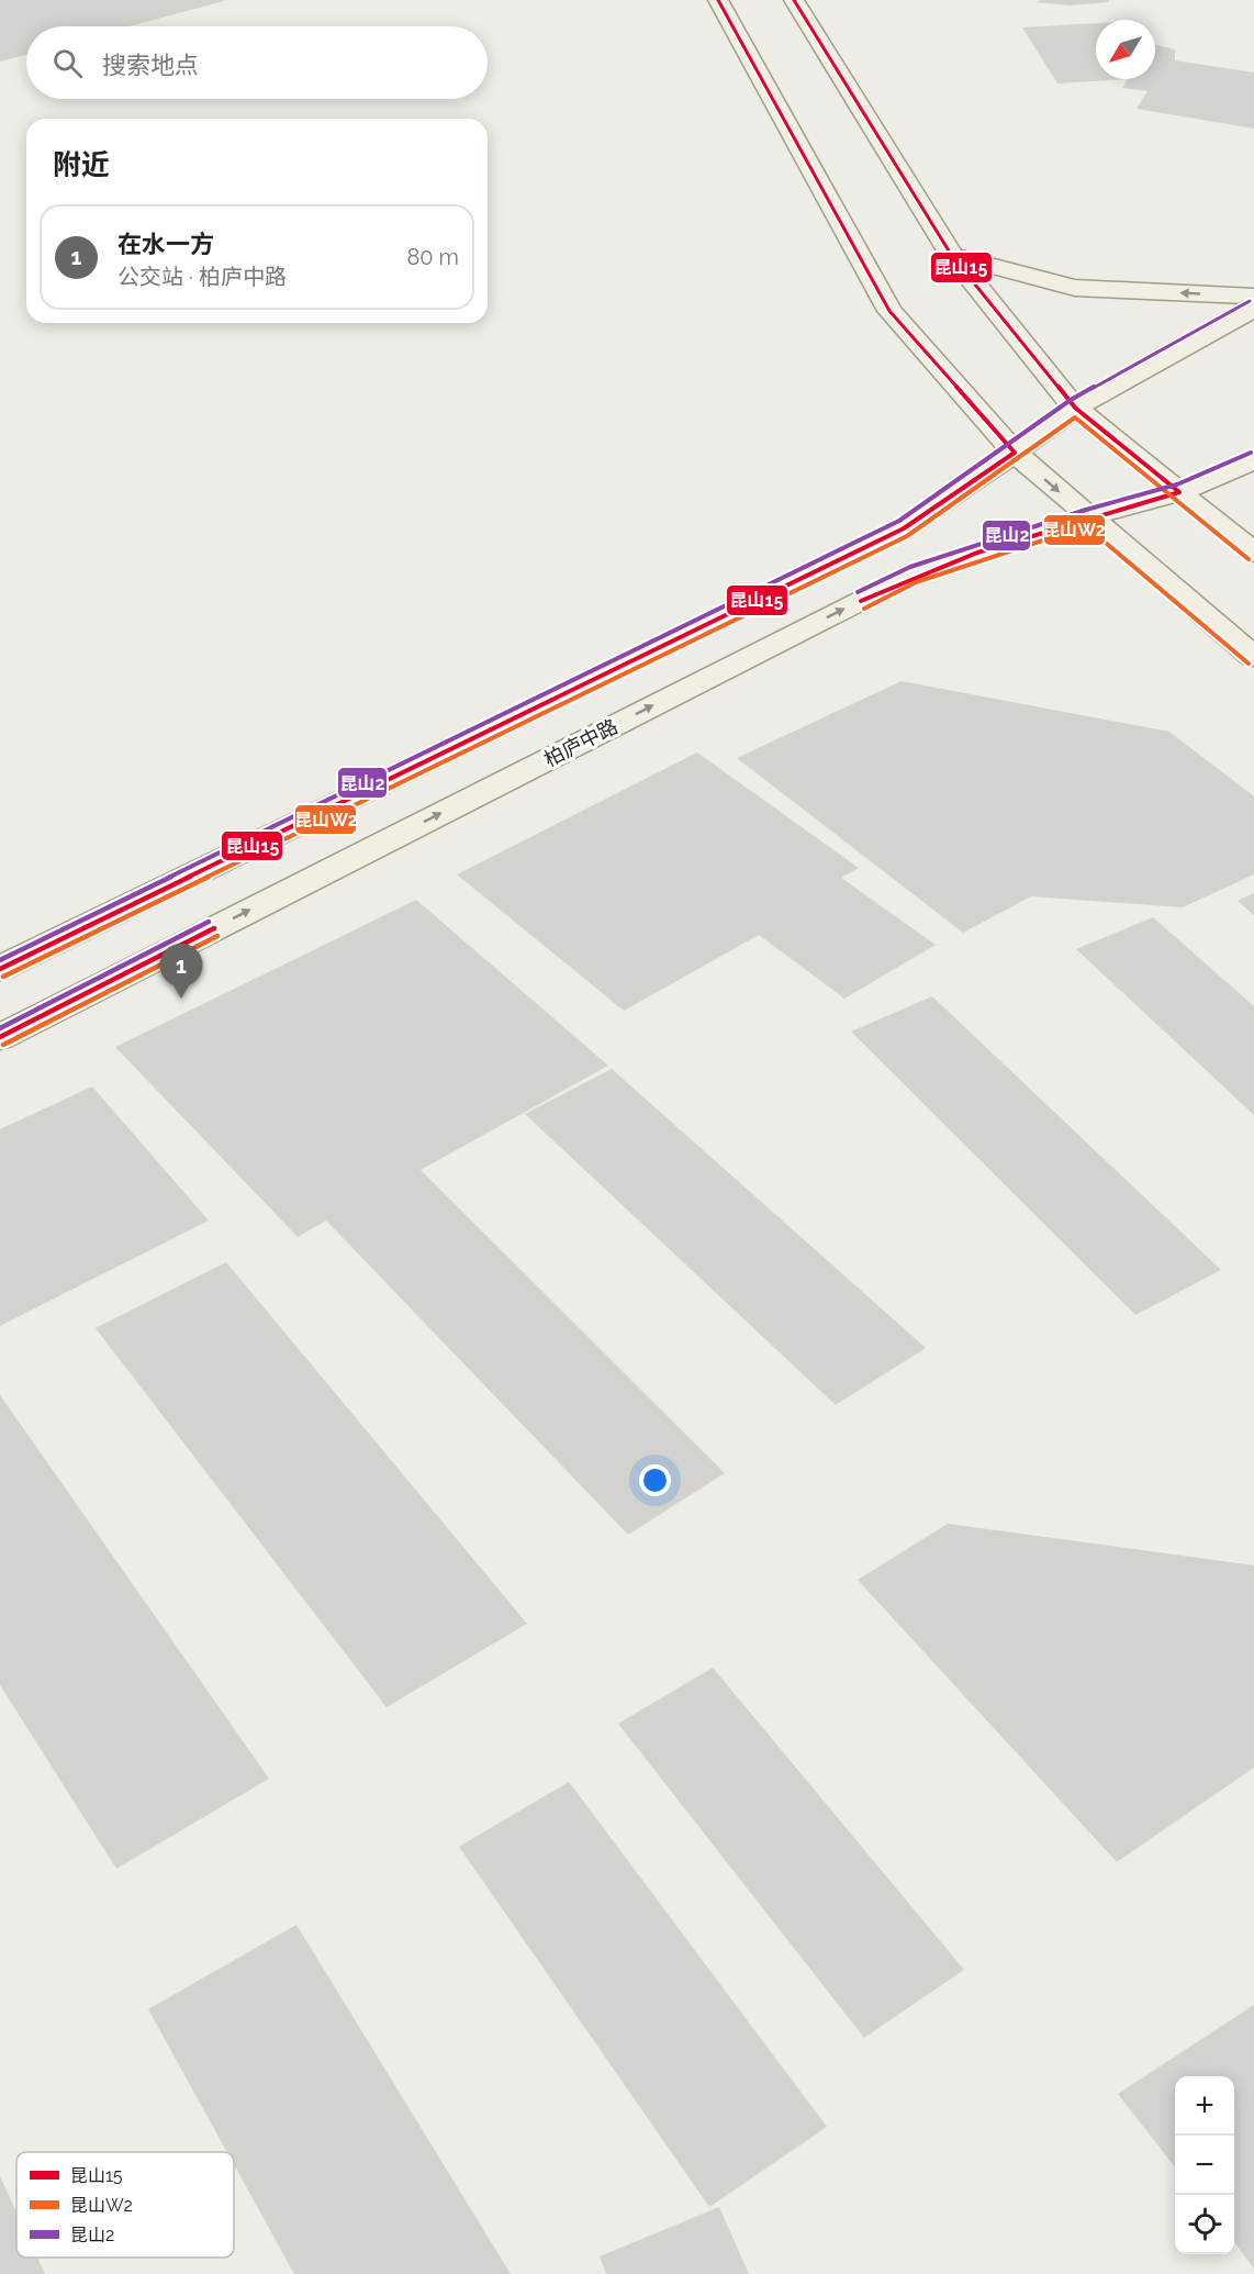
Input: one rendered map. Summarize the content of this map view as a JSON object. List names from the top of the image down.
{
  "streets": {
    "main road": ["柏庐中路"]
  },
  "lines": ["transit line 昆山15", "transit line 昆山2", "transit line 昆山W2"],
  "legend": ["昆山15", "昆山W2", "昆山2"],
  "north": "bottom left",
  "page": {
    "search": "搜索地点",
    "heading": "附近",
    "list": [
      {
        "mark": "1",
        "name": "在水一方",
        "note": "公交站 · 柏庐中路",
        "value": "80 m"
      }
    ],
    "pins": "1",
    "map_buttons": ["+", "−"]
  }
}
